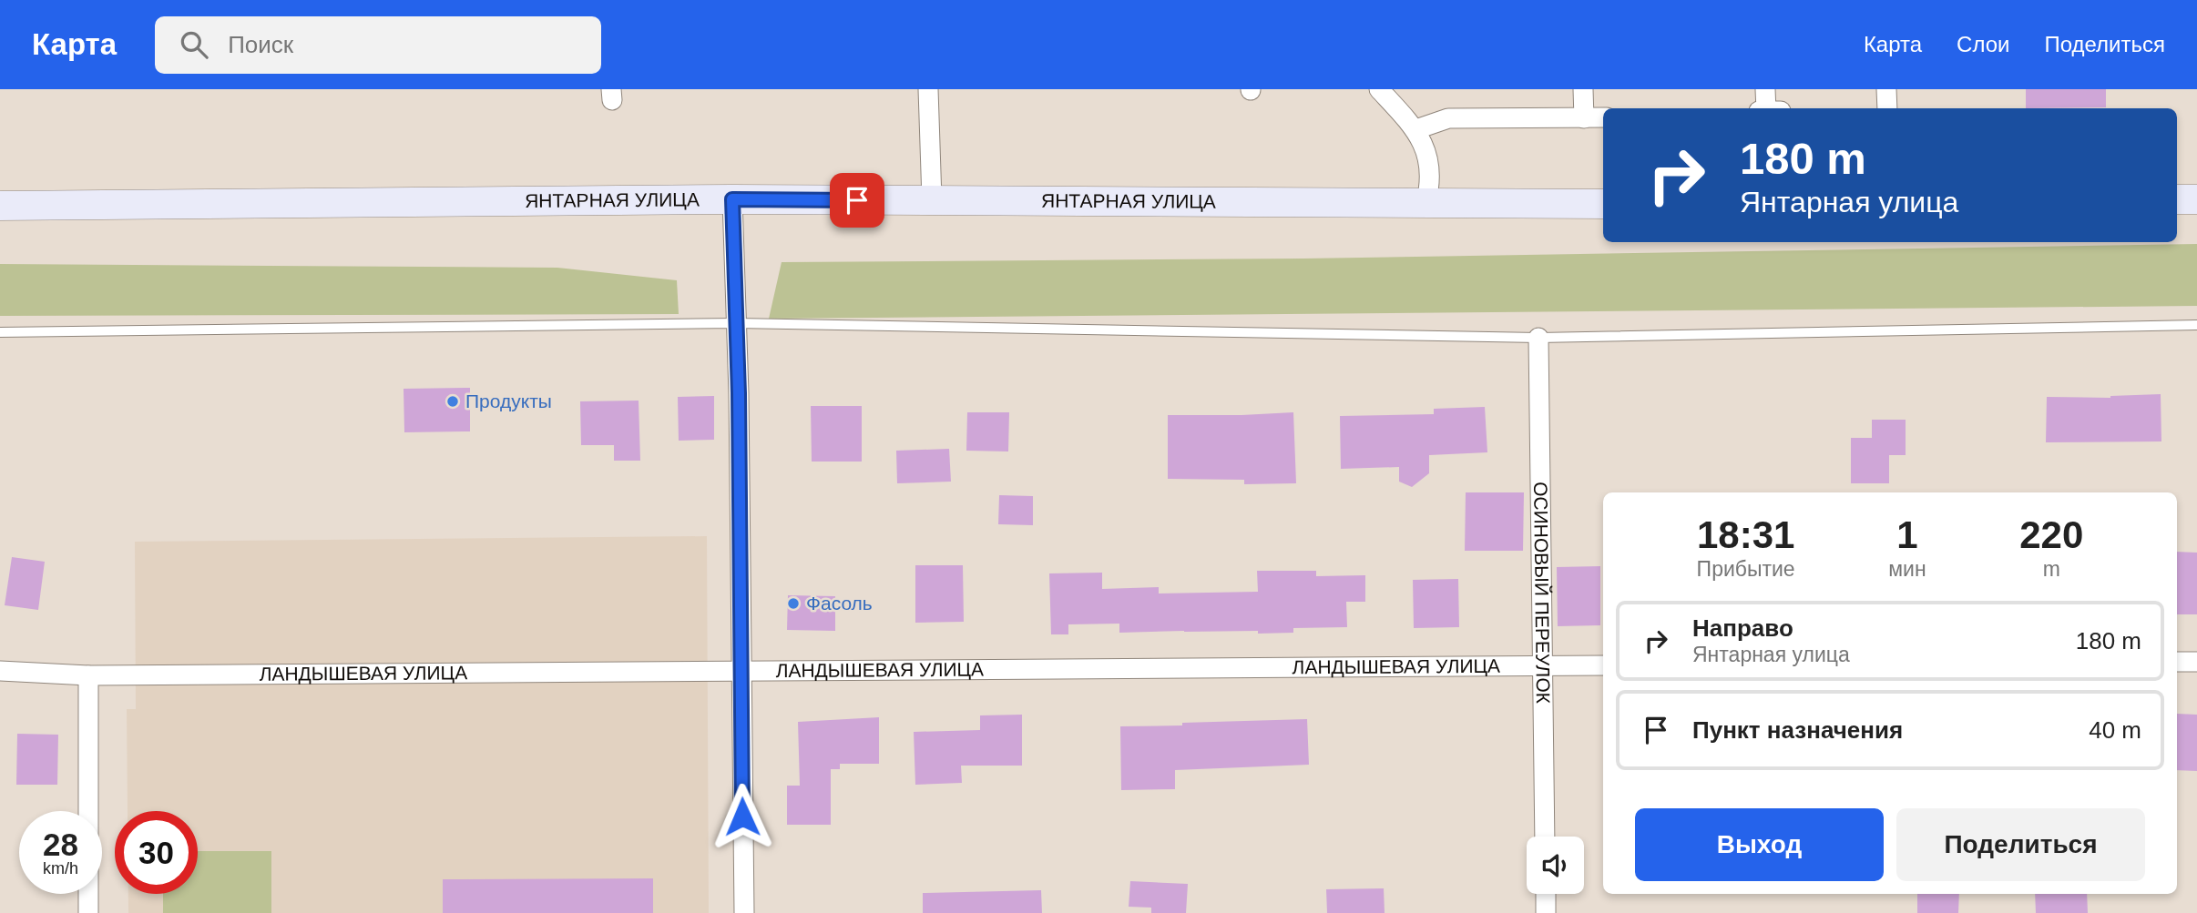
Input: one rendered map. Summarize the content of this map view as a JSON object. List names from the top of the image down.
{
  "streets": {
    "street": ["ЯНТАРНАЯ УЛИЦА", "ОСИНОВЫЙ ПЕРЕУЛОК", "ЛАНДЫШЕВАЯ УЛИЦА"]
  },
  "crossings": [
    ["ОСИНОВЫЙ ПЕРЕУЛОК", "ЛАНДЫШЕВАЯ УЛИЦА"]
  ],
  "places": ["Продукты", "Фасоль"],
  "page": {
    "header": "Карта",
    "search": "Поиск",
    "nav": ["Карта", "Слои", "Поделиться"],
    "turn": ["180 m", "Янтарная улица"],
    "eta": [
      "18:31",
      "Прибытие",
      "1",
      "мин",
      "220",
      "m"
    ],
    "list": [
      {
        "name": "Направо",
        "note": "Янтарная улица",
        "value": "180 m"
      },
      {
        "name": "Пункт назначения",
        "value": "40 m"
      }
    ],
    "buttons": ["Выход", "Поделиться"],
    "speed": "28 km/h",
    "limit": "30"
  }
}
